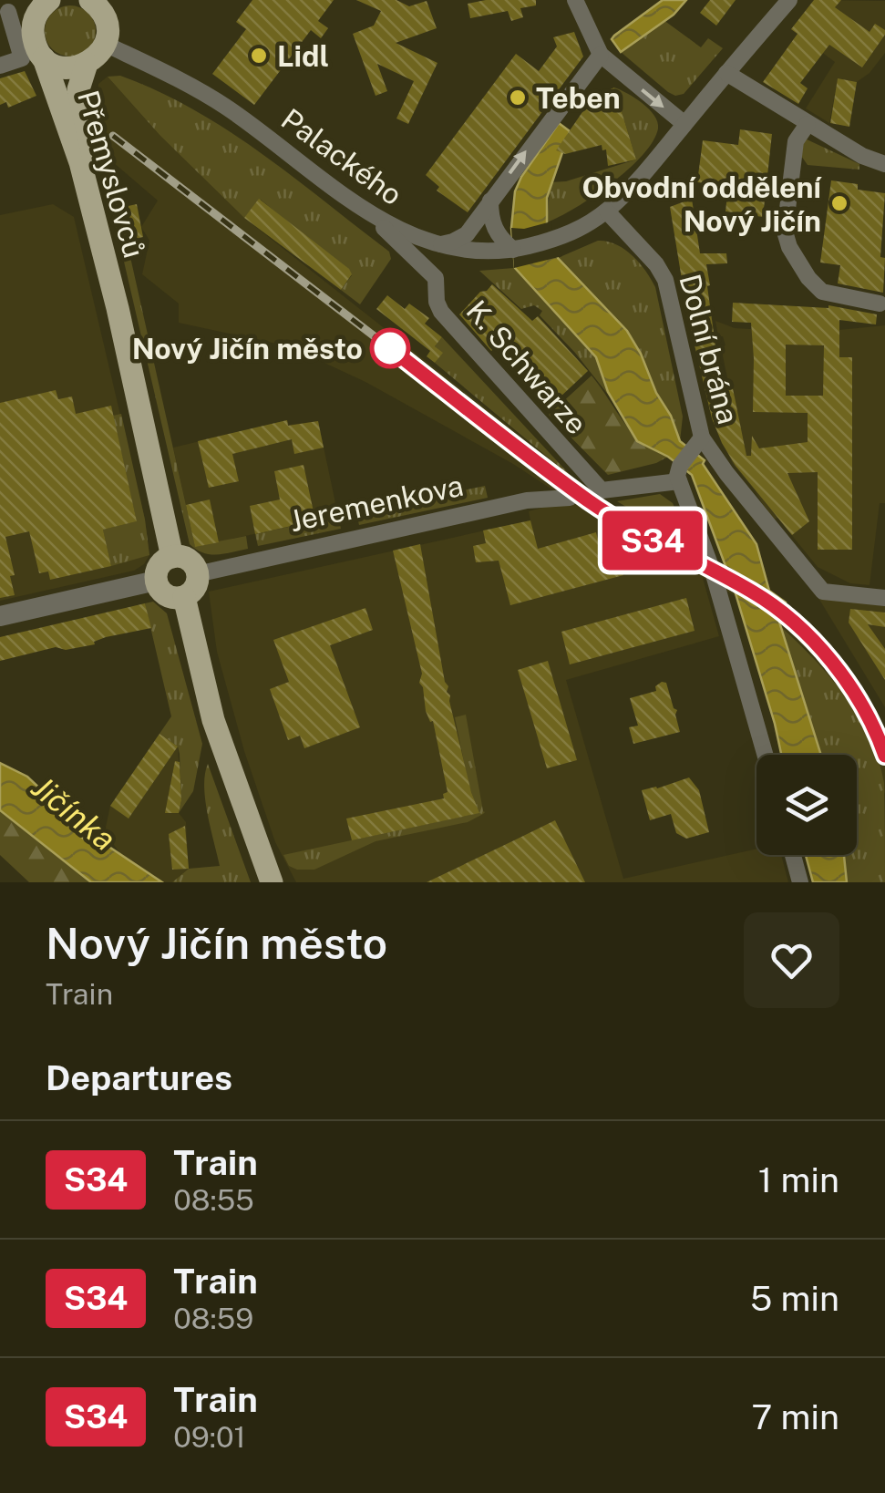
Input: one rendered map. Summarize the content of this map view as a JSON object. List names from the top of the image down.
{
  "streets": {
    "main road": ["Přemyslovců"],
    "street": [
      "Palackého",
      "Dolní brána",
      "K. Schwarze",
      "Jeremenkova"
    ]
  },
  "crossings": [
    ["Palackého", "Dolní brána"],
    ["Palackého", "K. Schwarze"],
    ["Přemyslovců", "Jeremenkova"]
  ],
  "water": ["Jičínka"],
  "places": [
    "Lidl",
    "Teben",
    "Obvodní oddělení Nový Jičín",
    "Nový Jičín město"
  ],
  "page": {
    "on_map": "S34",
    "heading": [
      ["Nový Jičín město", "Train"],
      "Departures"
    ],
    "list": [
      {
        "mark": "S34",
        "name": "Train",
        "note": "08:55",
        "value": "1 min"
      },
      {
        "mark": "S34",
        "name": "Train",
        "note": "08:59",
        "value": "5 min"
      },
      {
        "mark": "S34",
        "name": "Train",
        "note": "09:01",
        "value": "7 min"
      }
    ]
  }
}
